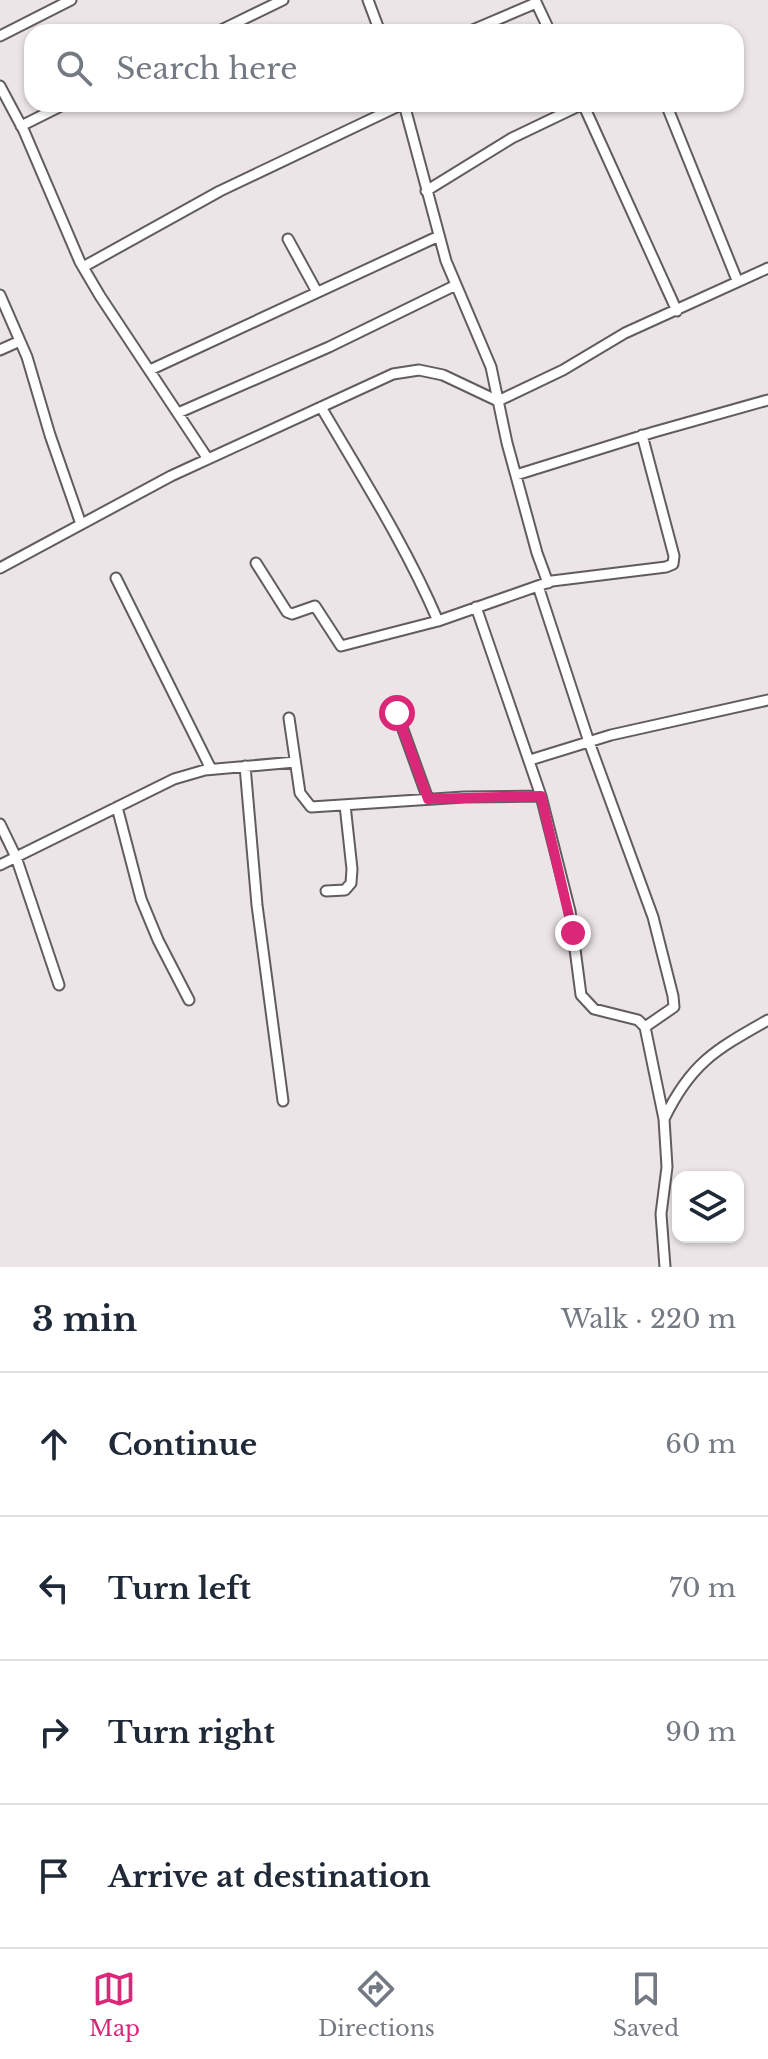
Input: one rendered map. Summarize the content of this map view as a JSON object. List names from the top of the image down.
{
  "page": {
    "search": "Search here",
    "heading": ["3 min", "Walk · 220 m"],
    "list": [
      ["Continue", "60 m"],
      ["Turn left", "70 m"],
      ["Turn right", "90 m"],
      "Arrive at destination"
    ],
    "nav": ["Map", "Directions", "Saved"]
  }
}
